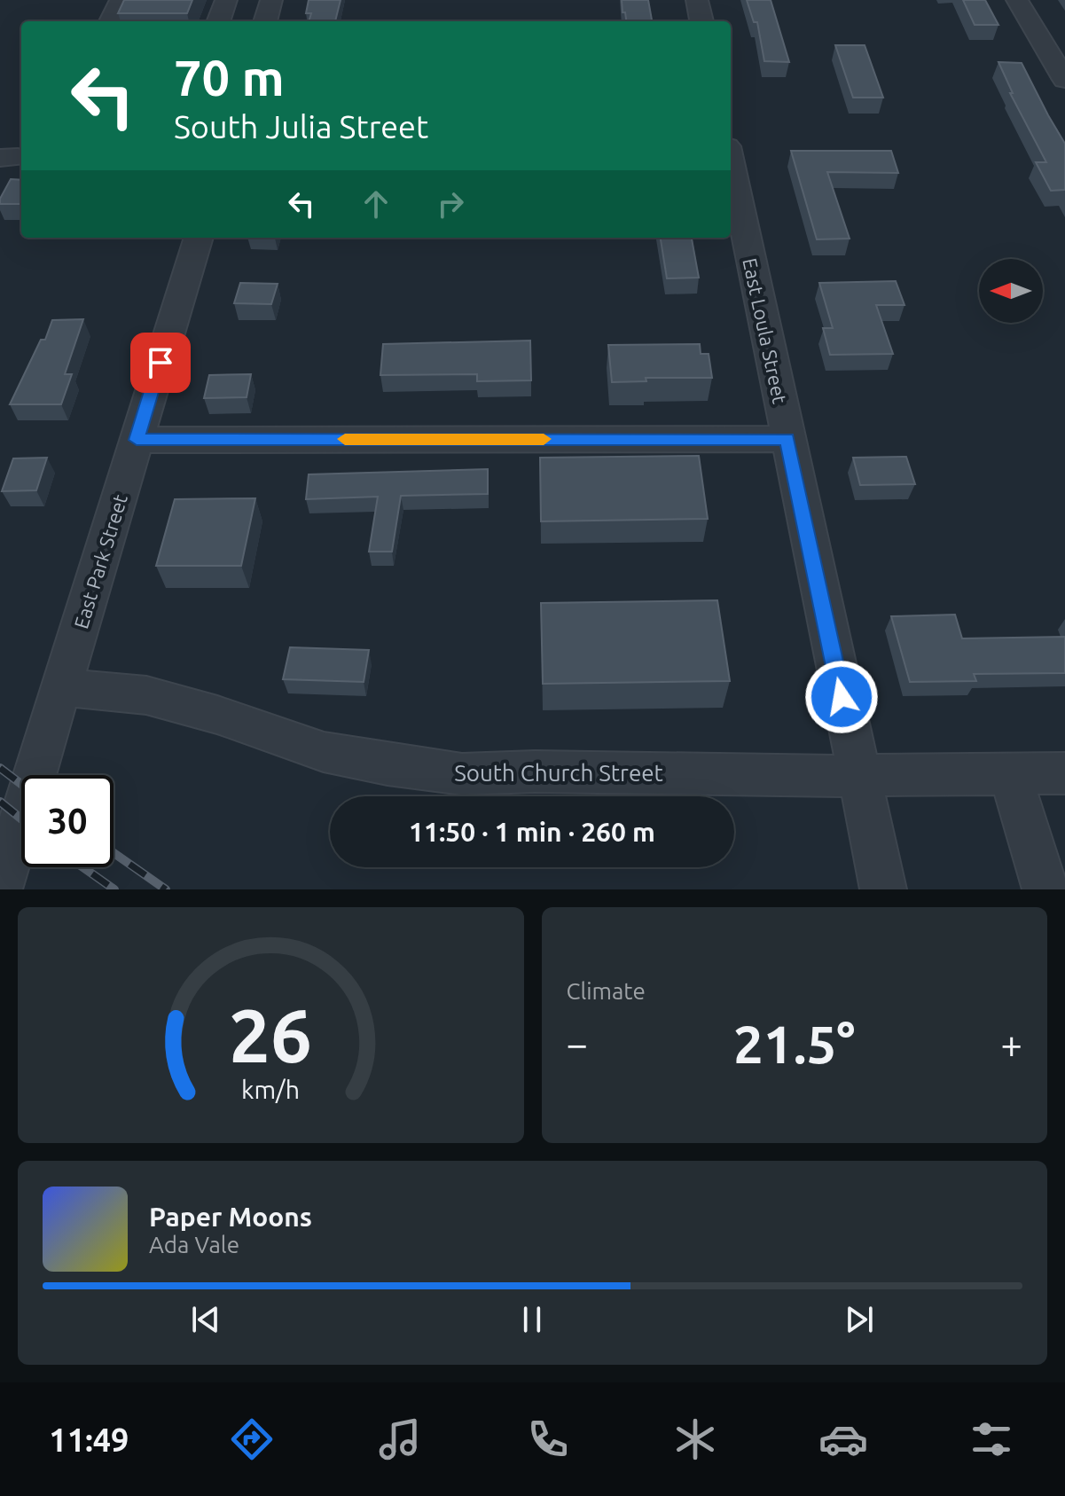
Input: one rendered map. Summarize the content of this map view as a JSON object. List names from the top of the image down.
{
  "streets": {
    "street": ["East Loula Street", "East Park Street", "South Church Street"]
  },
  "crossings": [
    ["East Loula Street", "South Church Street"],
    ["East Park Street", "South Church Street"]
  ],
  "north": "left",
  "page": {
    "turn": ["70 m", "South Julia Street"],
    "limit": "30",
    "trip": "11:50 · 1 min · 260 m",
    "tile": "Climate",
    "heat": ["−", "21.5°", "+"],
    "song": ["Paper Moons", "Ada Vale"],
    "tabs": "11:49",
    "gauge": ["26", "km/h"]
  }
}
